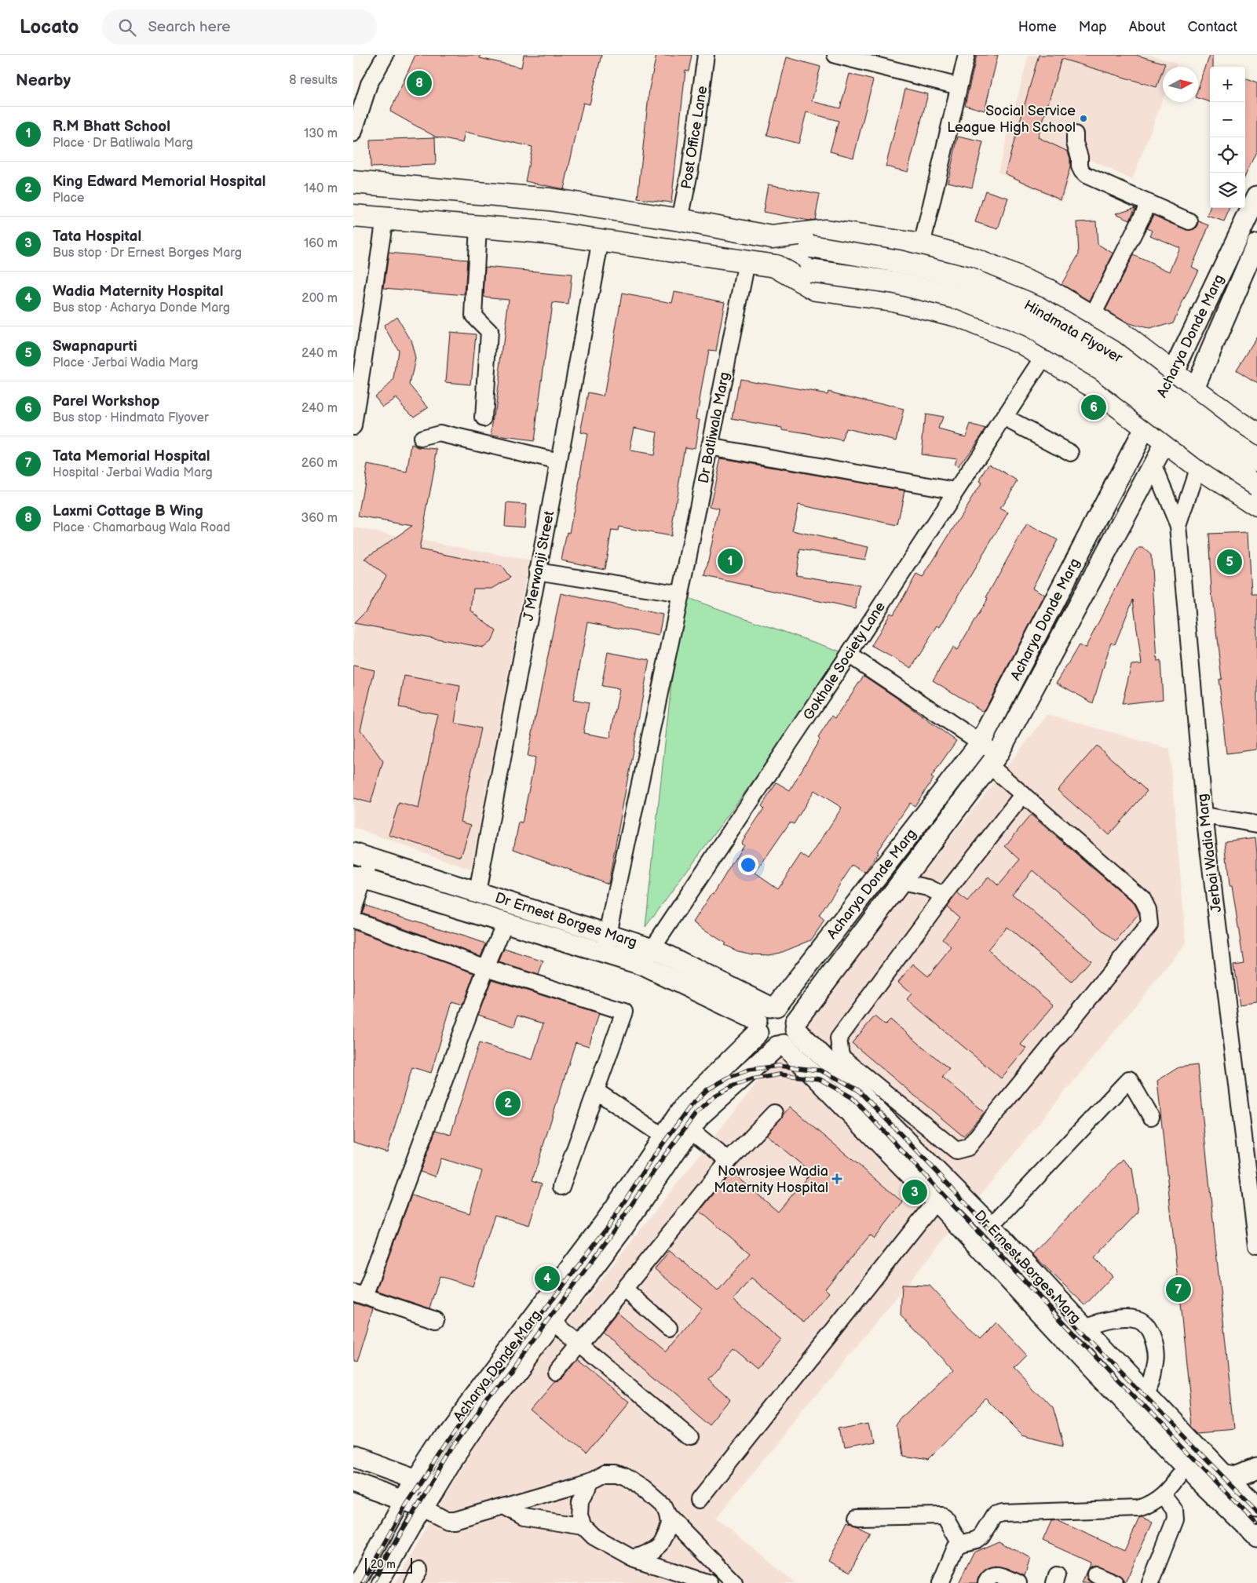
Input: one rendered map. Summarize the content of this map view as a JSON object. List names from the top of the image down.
{
  "streets": {
    "highway": ["Hindmata Flyover"],
    "main road": ["Acharya Donde Marg", "Dr Ernest Borges Marg"],
    "street": [
      "Post Office Lane",
      "Dr Batliwala Marg",
      "J Merwanji Street",
      "Gokhale Society Lane",
      "Jerbai Wadia Marg"
    ]
  },
  "crossings": [
    ["Hindmata Flyover", "Dr Batliwala Marg"],
    ["Hindmata Flyover", "J Merwanji Street"],
    ["Acharya Donde Marg", "Jerbai Wadia Marg"],
    ["Acharya Donde Marg", "Dr Ernest Borges Marg"],
    ["Dr Batliwala Marg", "Dr Ernest Borges Marg"],
    ["J Merwanji Street", "Dr Ernest Borges Marg"],
    ["Gokhale Society Lane", "Dr Ernest Borges Marg"]
  ],
  "places": {
    "other": ["Social Service League High School"],
    "health": ["Nowrosjee Wadia Maternity Hospital"]
  },
  "scale_bar": "20 m",
  "north": "right",
  "page": {
    "header": "Locato",
    "search": "Search here",
    "nav": [
      "Home",
      "Map",
      "About",
      "Contact"
    ],
    "heading": ["Nearby", "8 results"],
    "map_buttons": ["+", "−"],
    "pins": [
      "8",
      "6",
      "1",
      "5",
      "2",
      "3",
      "4",
      "7"
    ],
    "list": [
      {
        "mark": "1",
        "name": "R.M Bhatt School",
        "note": "Place · Dr Batliwala Marg",
        "value": "130 m"
      },
      {
        "mark": "2",
        "name": "King Edward Memorial Hospital",
        "note": "Place",
        "value": "140 m"
      },
      {
        "mark": "3",
        "name": "Tata Hospital",
        "note": "Bus stop · Dr Ernest Borges Marg",
        "value": "160 m"
      },
      {
        "mark": "4",
        "name": "Wadia Maternity Hospital",
        "note": "Bus stop · Acharya Donde Marg",
        "value": "200 m"
      },
      {
        "mark": "5",
        "name": "Swapnapurti",
        "note": "Place · Jerbai Wadia Marg",
        "value": "240 m"
      },
      {
        "mark": "6",
        "name": "Parel Workshop",
        "note": "Bus stop · Hindmata Flyover",
        "value": "240 m"
      },
      {
        "mark": "7",
        "name": "Tata Memorial Hospital",
        "note": "Hospital · Jerbai Wadia Marg",
        "value": "260 m"
      },
      {
        "mark": "8",
        "name": "Laxmi Cottage B Wing",
        "note": "Place · Chamarbaug Wala Road",
        "value": "360 m"
      }
    ],
    "scale": "20 m"
  }
}
